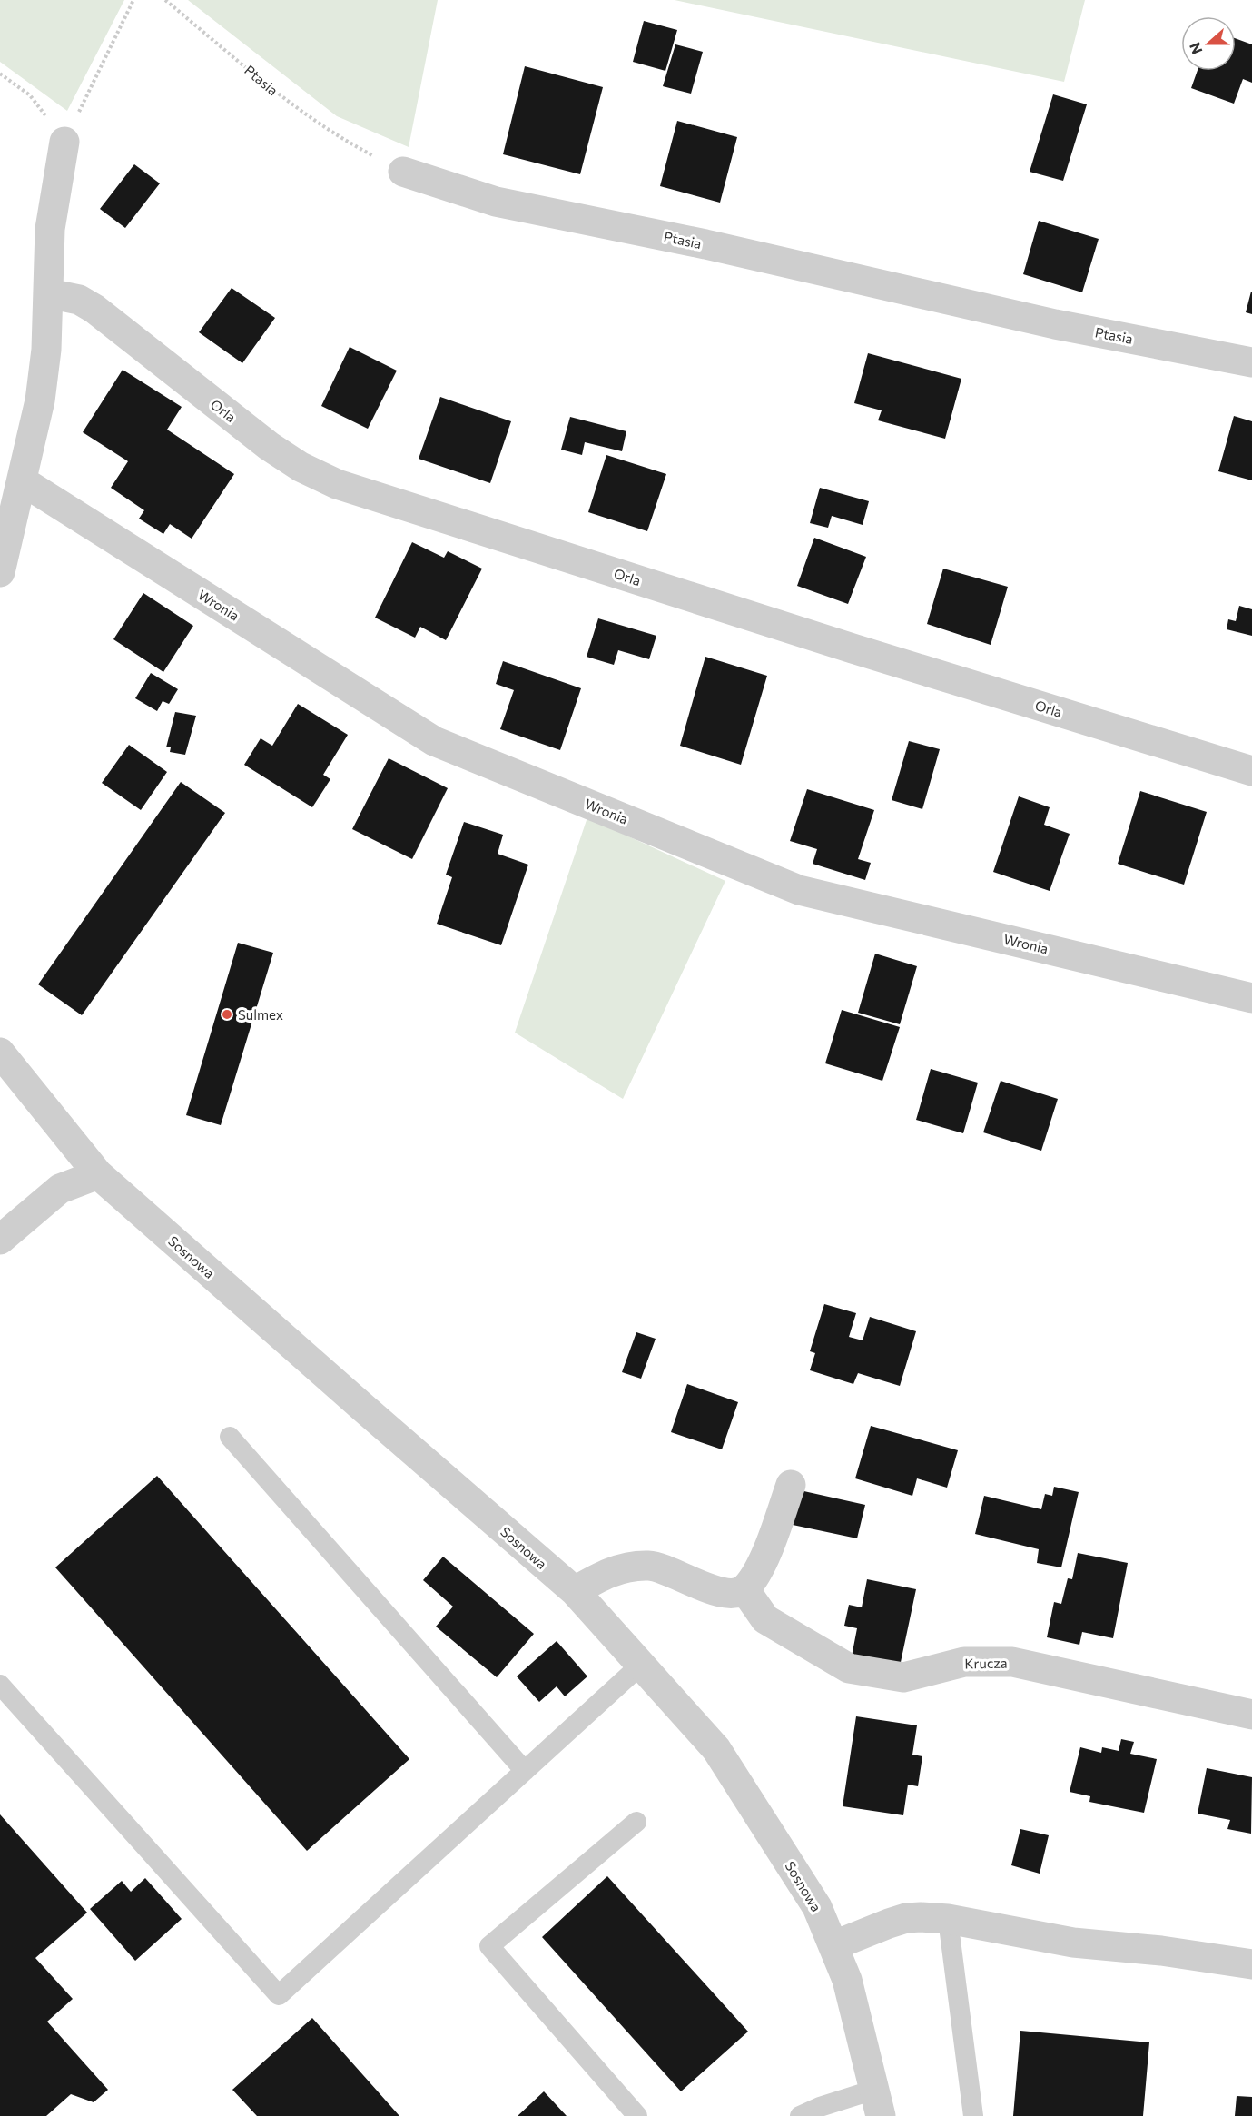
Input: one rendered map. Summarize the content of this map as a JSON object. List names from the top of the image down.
{
  "streets": {
    "street": [
      "Ptasia",
      "Orla",
      "Wronia",
      "Sosnowa",
      "Krucza"
    ]
  },
  "places": ["Sulmex"],
  "north": "left"
}
